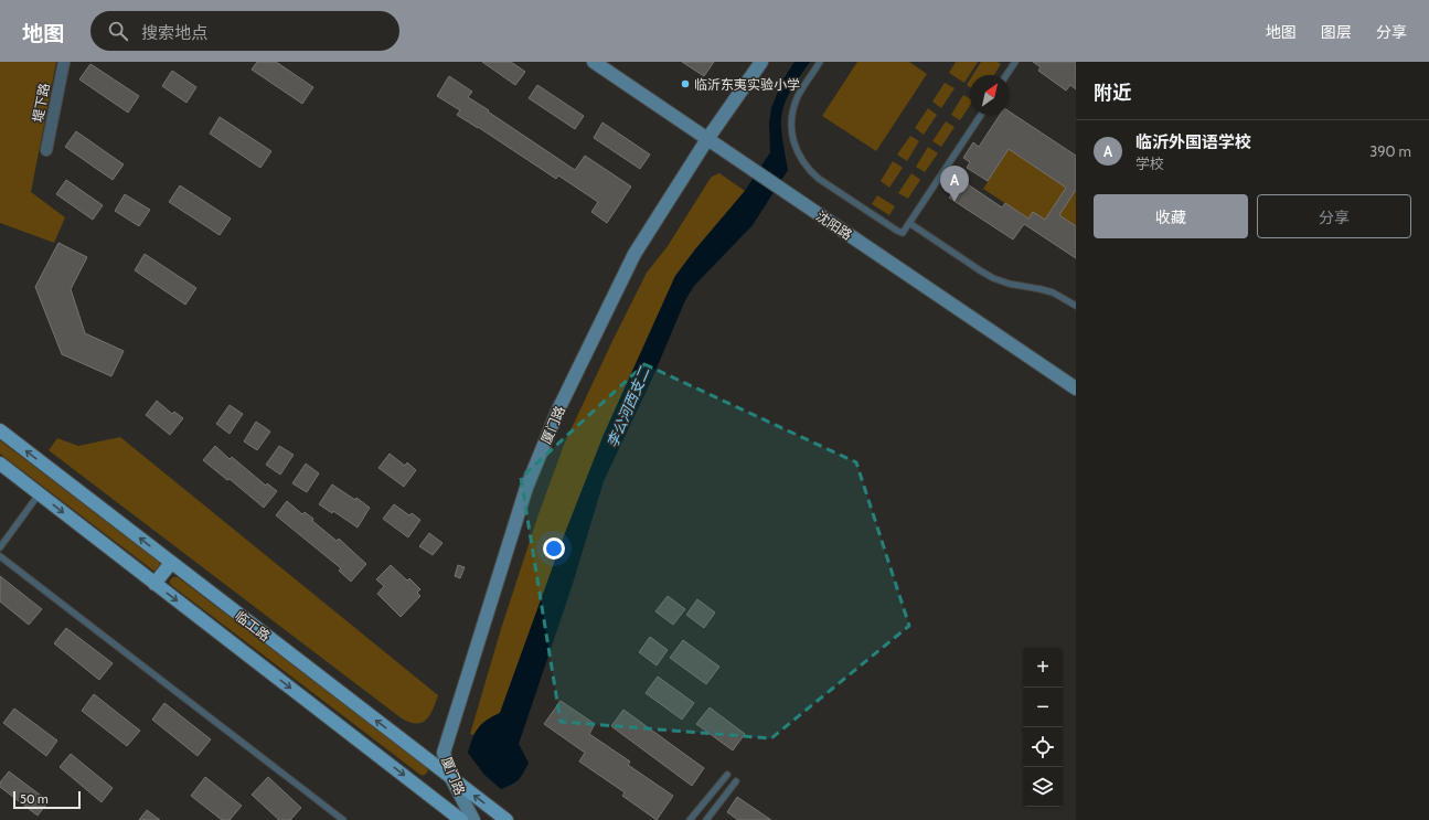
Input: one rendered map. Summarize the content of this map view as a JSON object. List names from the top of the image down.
{
  "streets": {
    "main road": ["临工路"],
    "street": ["堤下路", "沈阳路", "厦门路"]
  },
  "crossings": [
    ["沈阳路", "厦门路"],
    ["厦门路", "临工路"]
  ],
  "water": ["李公河西支二"],
  "places": ["临沂东夷实验小学"],
  "scale_bar": "50 m",
  "north": "top right",
  "page": {
    "header": "地图",
    "search": "搜索地点",
    "nav": ["地图", "图层", "分享"],
    "heading": "附近",
    "list": [
      {
        "mark": "A",
        "name": "临沂外国语学校",
        "note": "学校",
        "value": "390 m"
      }
    ],
    "pins": "A",
    "buttons": ["收藏", "分享"],
    "map_buttons": ["+", "−"],
    "scale": "50 m"
  }
}
